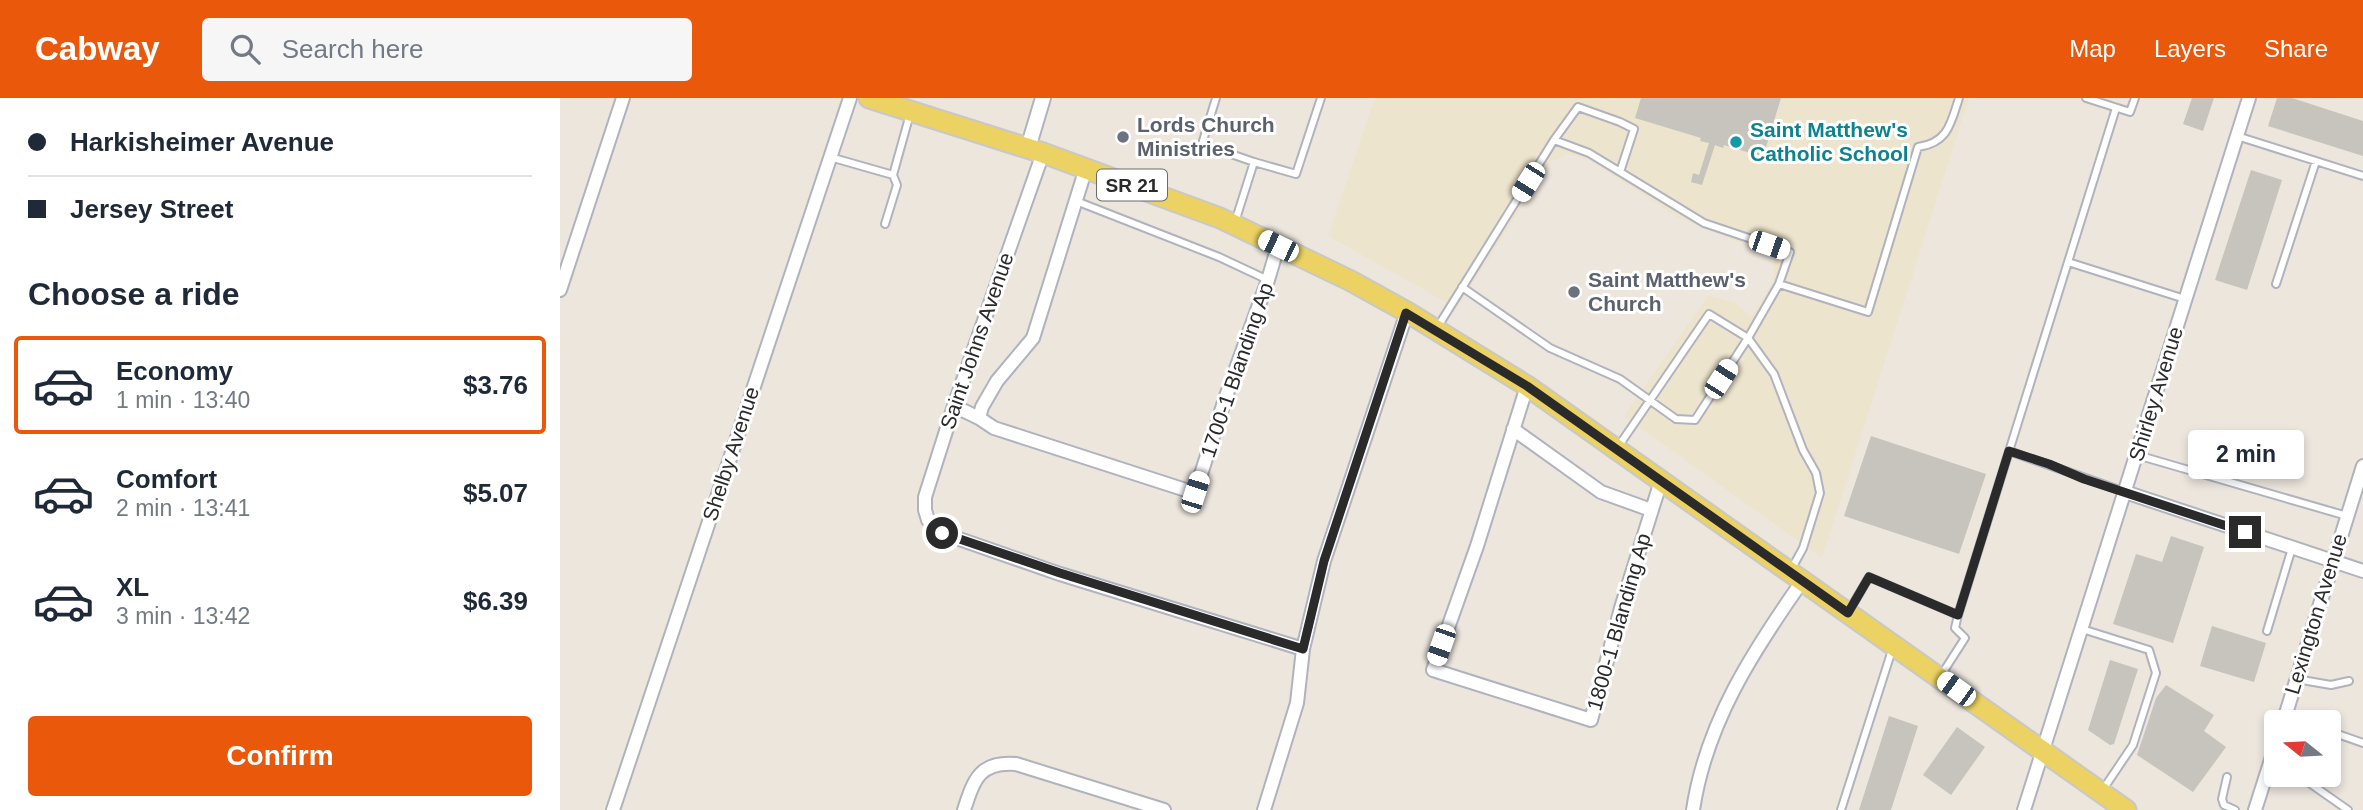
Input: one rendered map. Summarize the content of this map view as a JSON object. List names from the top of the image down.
{
  "streets": {
    "main road": ["SR 21"],
    "street": [
      "Saint Johns Avenue",
      "1700-1 Blanding Ap",
      "Shirley Avenue",
      "Shelby Avenue",
      "Lexington Avenue",
      "1800-1 Blanding Ap"
    ]
  },
  "crossings": [
    ["SR 21", "Saint Johns Avenue"],
    ["SR 21", "1700-1 Blanding Ap"],
    ["SR 21", "Shirley Avenue"],
    ["SR 21", "1800-1 Blanding Ap"]
  ],
  "places": ["Lords Church Ministries", "Saint Matthew's Catholic School", "Saint Matthew's Church"],
  "north": "left",
  "page": {
    "header": "Cabway",
    "search": "Search here",
    "nav": ["Map", "Layers", "Share"],
    "banner": ["Harkisheimer Avenue", "Jersey Street"],
    "heading": "Choose a ride",
    "list": [
      {
        "name": "Economy",
        "note": "1 min · 13:40",
        "value": "$3.76"
      },
      {
        "name": "Comfort",
        "note": "2 min · 13:41",
        "value": "$5.07"
      },
      {
        "name": "XL",
        "note": "3 min · 13:42",
        "value": "$6.39"
      }
    ],
    "bubble": "2 min",
    "buttons": "Confirm"
  }
}
